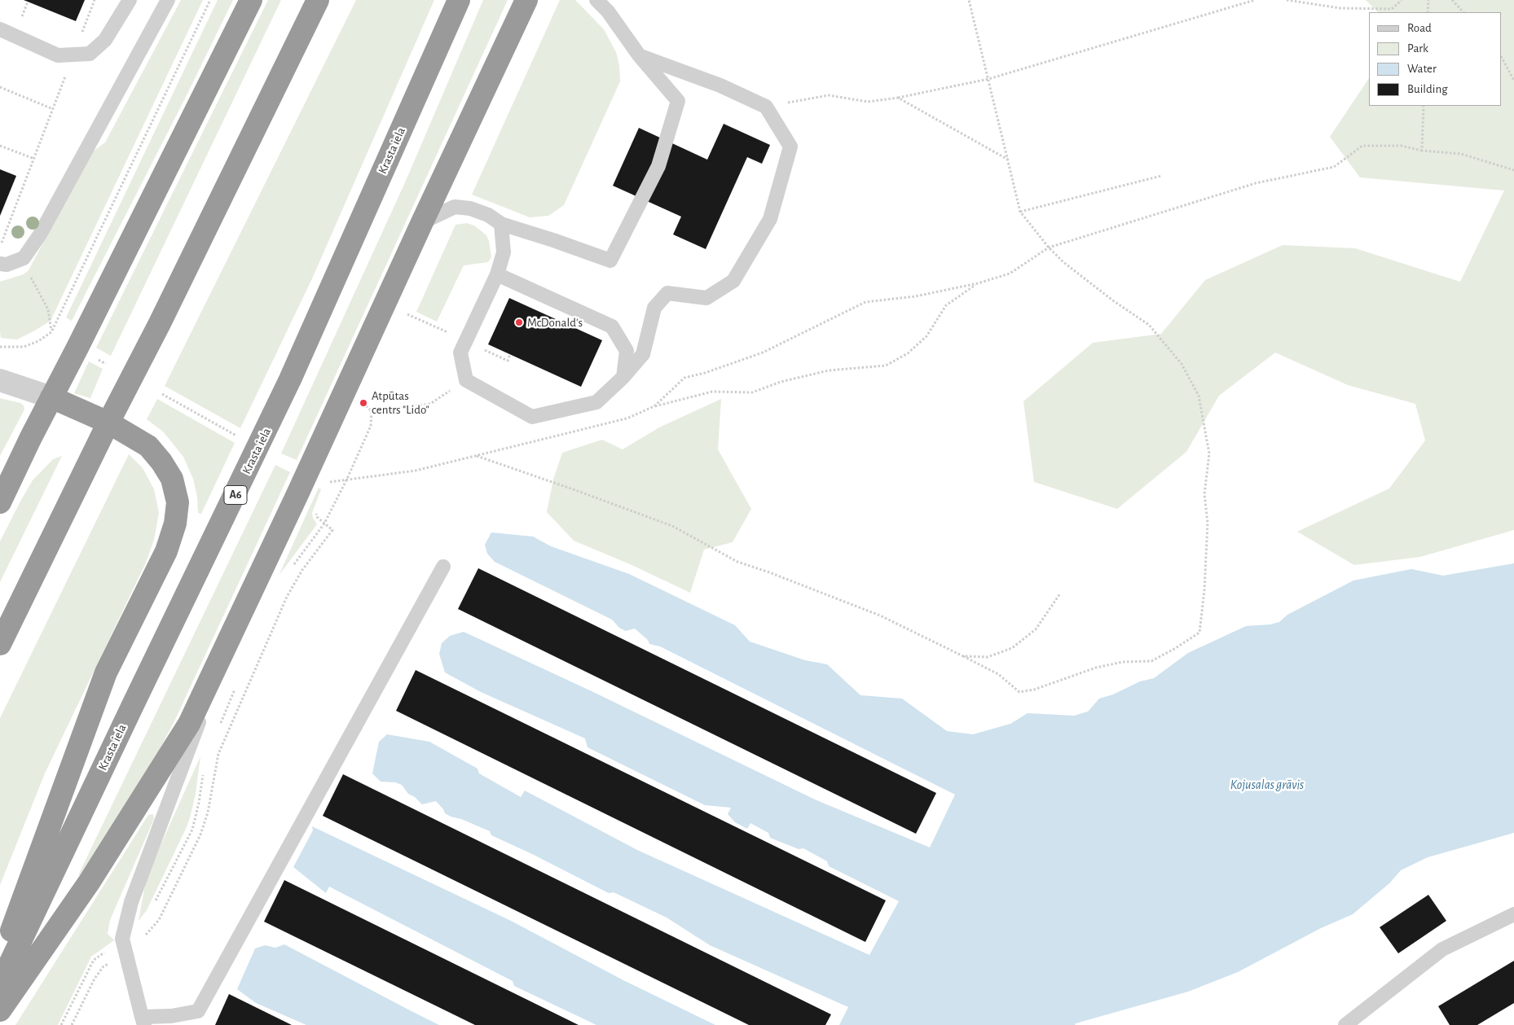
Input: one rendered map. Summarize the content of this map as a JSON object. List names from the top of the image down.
{
  "streets": {
    "highway": ["Krasta iela", "A6"]
  },
  "water": ["Kojusalas grāvis"],
  "places": ["McDonald's", "Atpūtas centrs \"Lido\""],
  "legend": [
    "Road",
    "Park",
    "Water",
    "Building"
  ]
}
